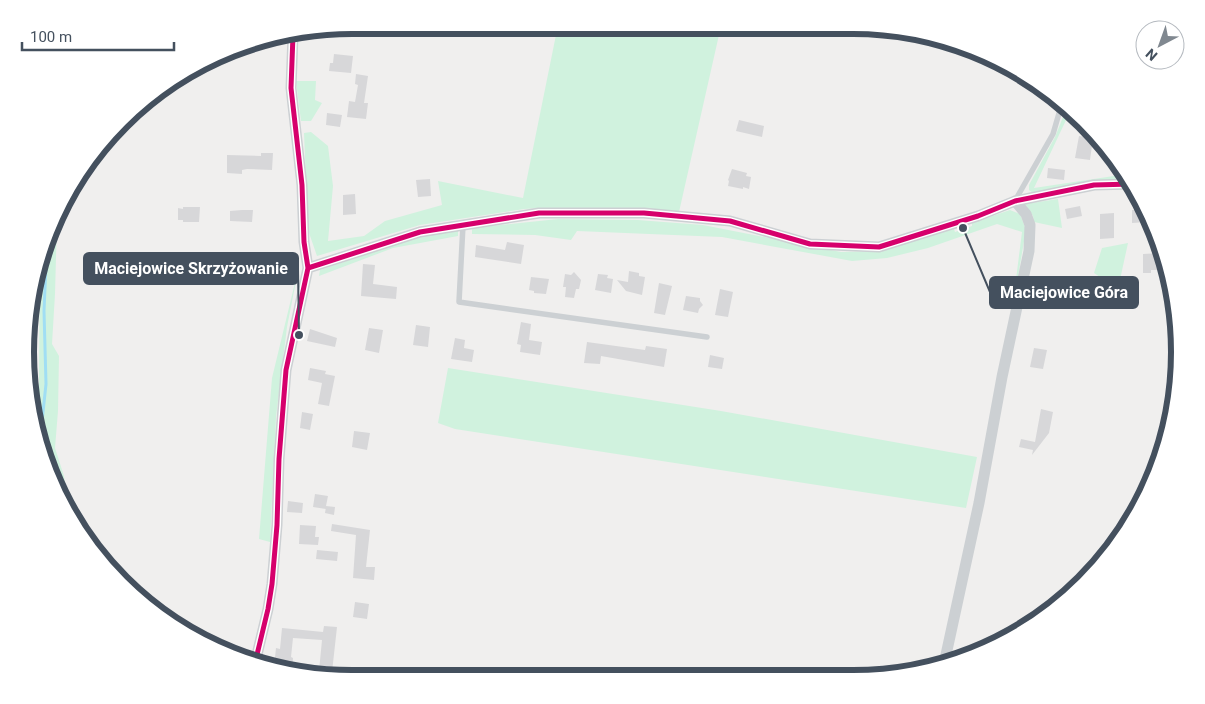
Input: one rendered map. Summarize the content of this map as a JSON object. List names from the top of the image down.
{
  "places": ["Maciejowice Góra", "Maciejowice Skrzyżowanie"],
  "scale_bar": "100 m",
  "north": "bottom left"
}
